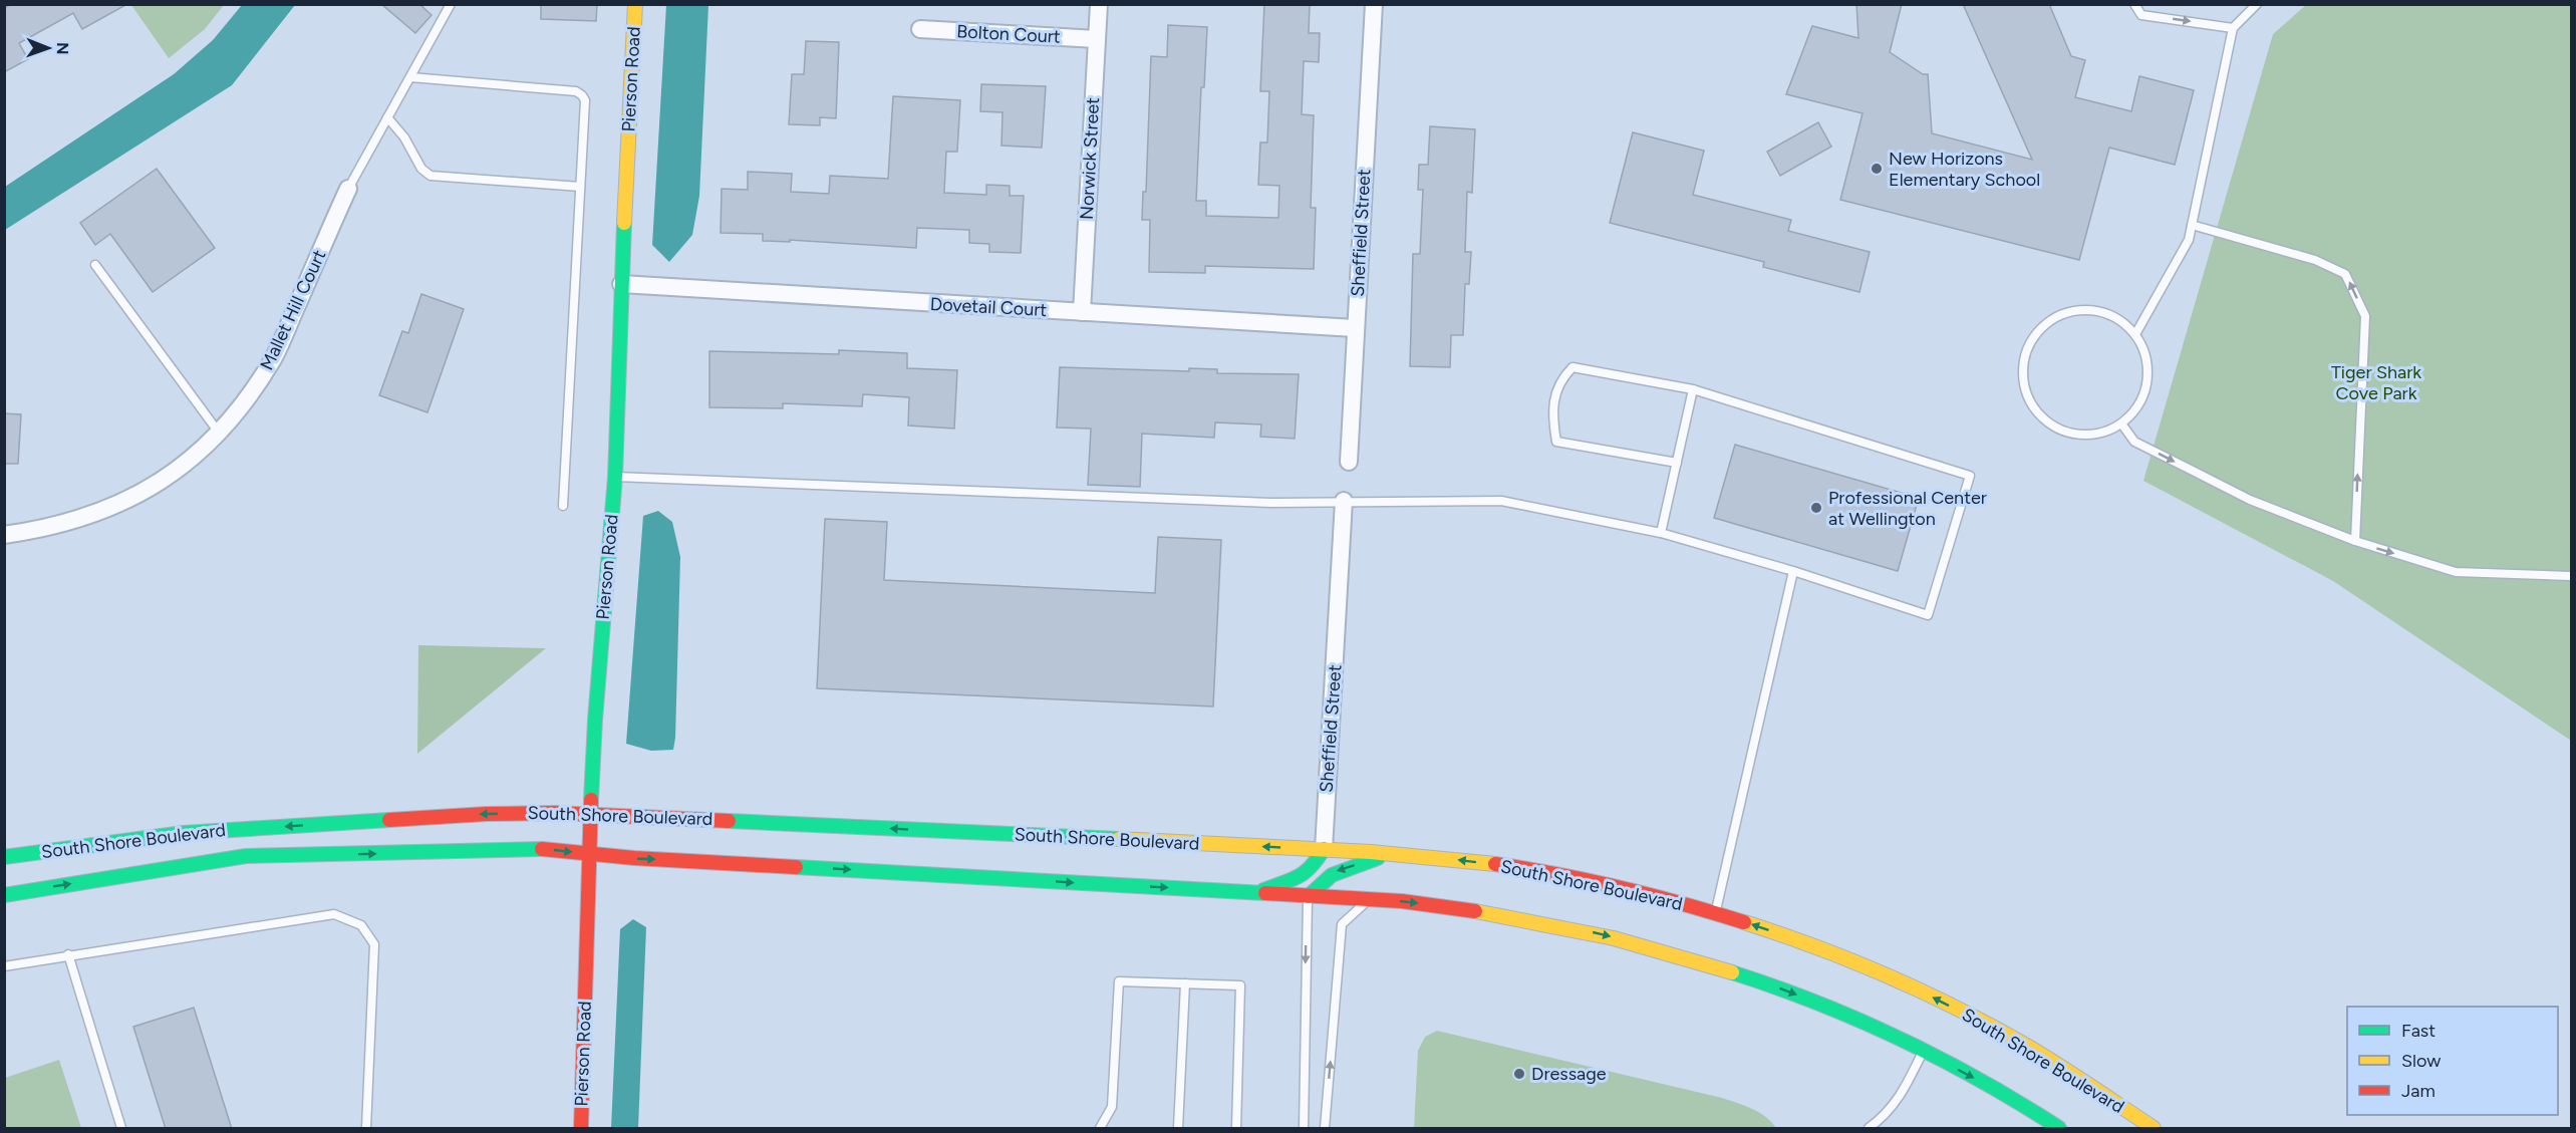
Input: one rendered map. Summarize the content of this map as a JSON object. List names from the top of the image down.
{
  "streets": {
    "street": [
      "Bolton Court",
      "Pierson Road",
      "Norwick Street",
      "Sheffield Street",
      "Dovetail Court",
      "Mallet Hill Court",
      "South Shore Boulevard"
    ]
  },
  "crossings": [
    ["Bolton Court", "Norwick Street"],
    ["Pierson Road", "Dovetail Court"],
    ["Pierson Road", "South Shore Boulevard"],
    ["Norwick Street", "Dovetail Court"],
    ["Sheffield Street", "Dovetail Court"],
    ["Sheffield Street", "South Shore Boulevard"]
  ],
  "parks": ["Tiger Shark Cove Park"],
  "places": ["New Horizons Elementary School", "Professional Center at Wellington", "Dressage"],
  "legend": ["Fast", "Slow", "Jam"],
  "north": "right"
}
